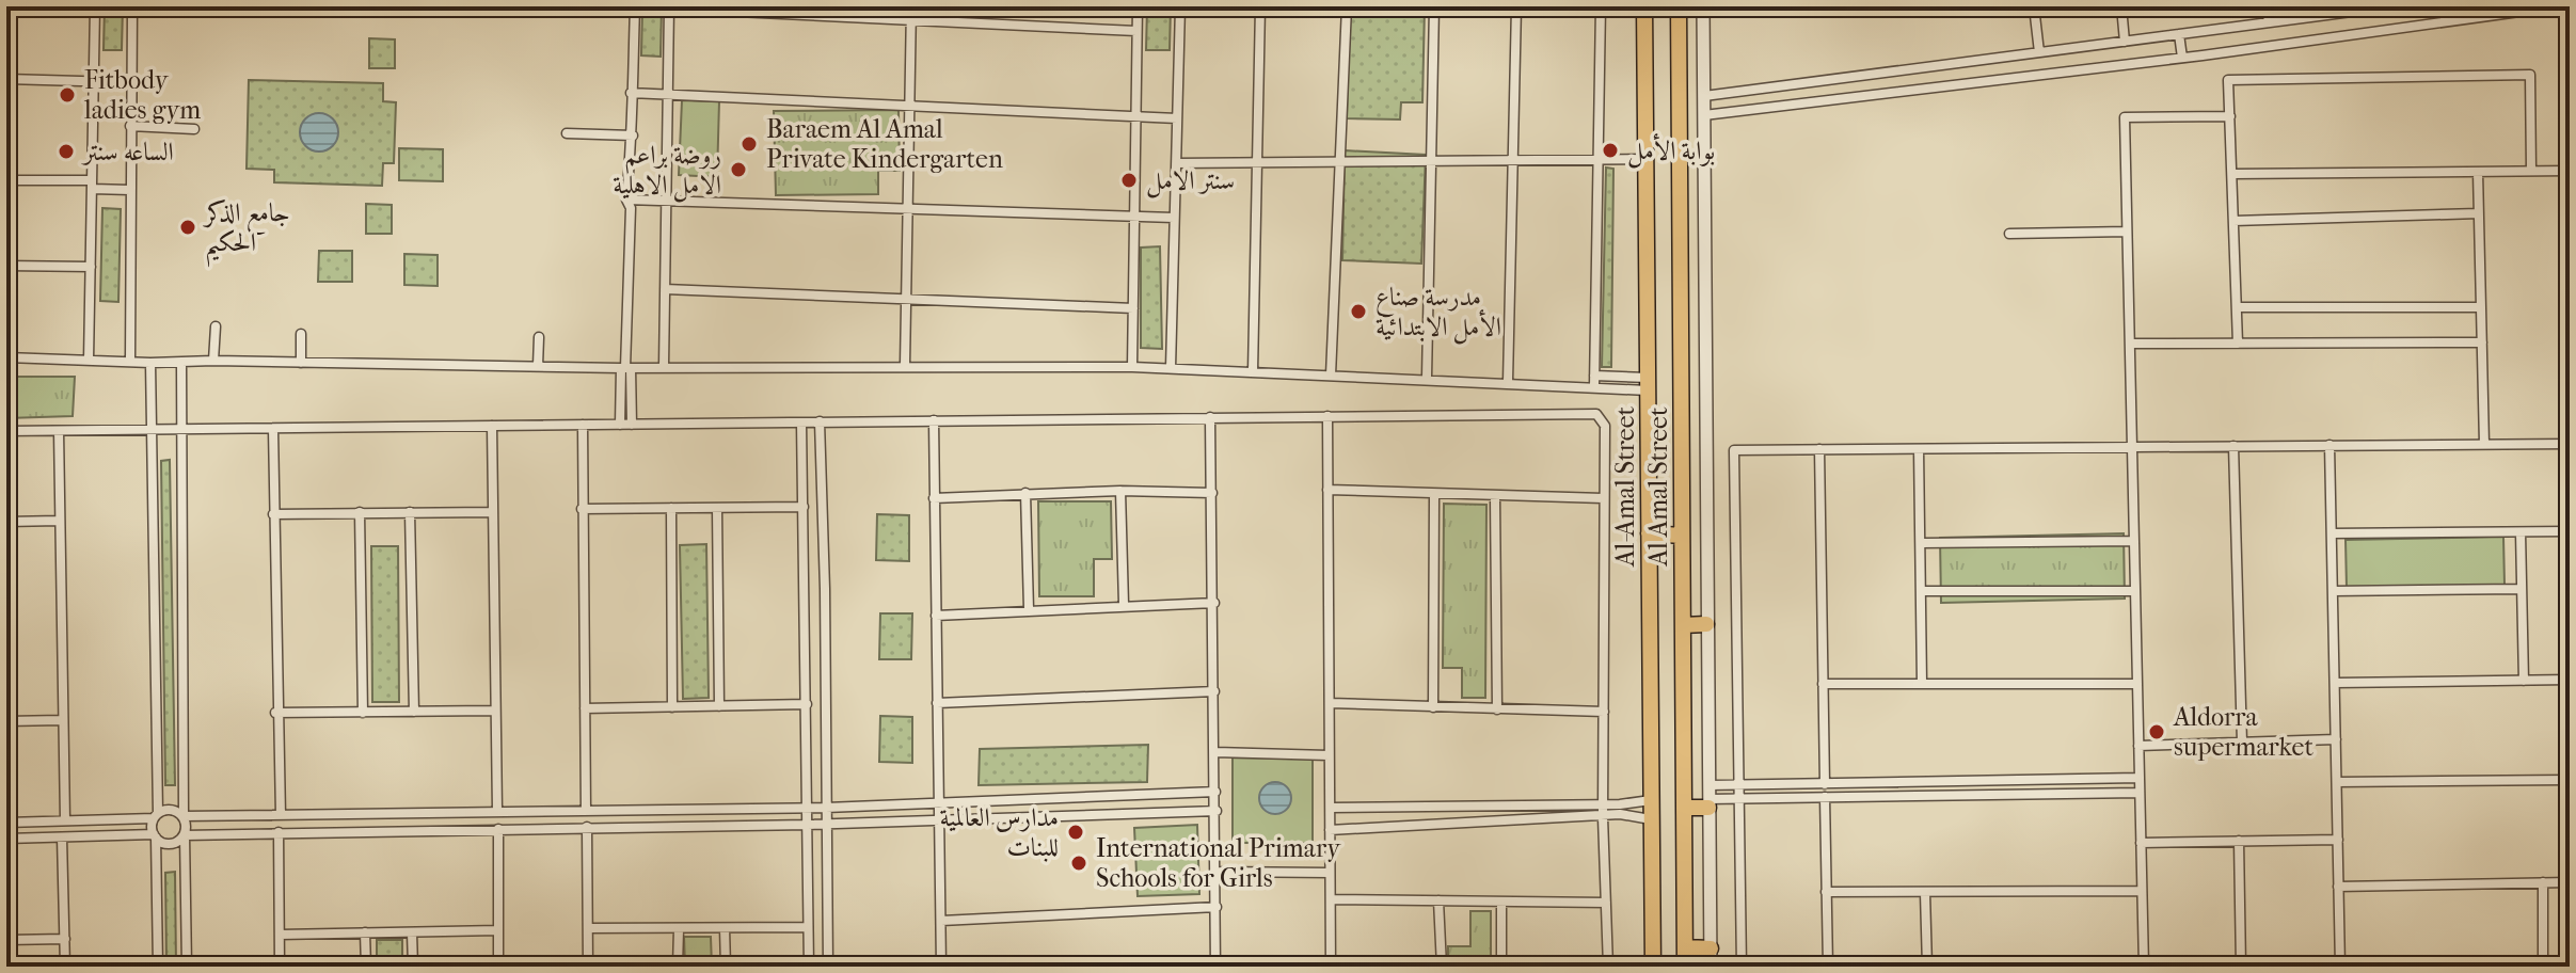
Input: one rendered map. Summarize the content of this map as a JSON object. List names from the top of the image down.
{
  "streets": {
    "main road": ["Al-Amal Street", "Al Amal Street"]
  },
  "places": [
    "Fitbody ladies gym",
    "Baraem Al Amal Private Kindergarten",
    "بوابة الأمل",
    "الساعه سنتر",
    "روضة براعم الامل الاهلية",
    "سنتر الامل",
    "جامع الذكر الحكيم",
    "مدرسة صناع الأمل الابتدائية",
    "Aldorra supermarket",
    "مدارس العالمية للبنات",
    "International Primary Schools for Girls"
  ]
}
